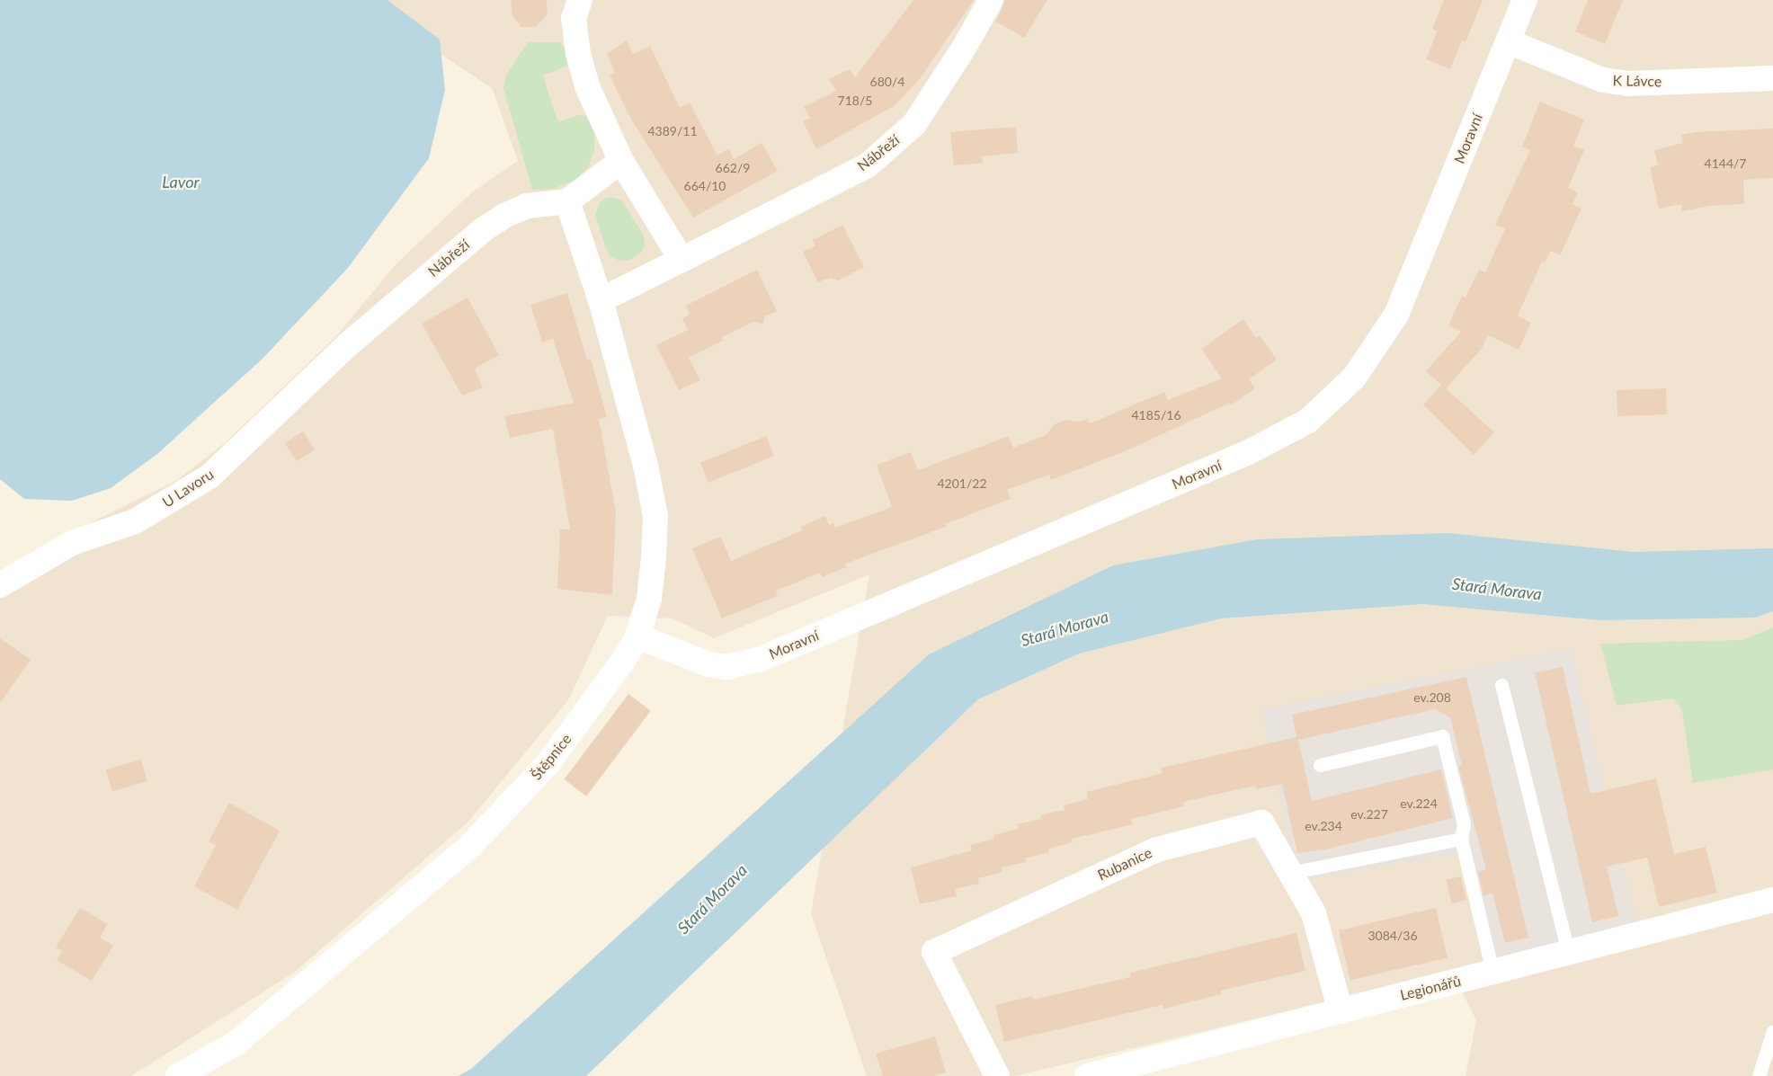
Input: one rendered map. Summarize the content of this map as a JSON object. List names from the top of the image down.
{
  "streets": {
    "street": [
      "K Lávce",
      "Moravní",
      "Nábřeží",
      "U Lavoru",
      "Štěpnice",
      "Rubanice",
      "Legionářů"
    ]
  },
  "crossings": [
    ["K Lávce", "Moravní"],
    ["Moravní", "Štěpnice"],
    ["Nábřeží", "U Lavoru"],
    ["Nábřeží", "Štěpnice"],
    ["Rubanice", "Legionářů"]
  ],
  "water": ["Lavor", "Stará Morava"],
  "house_numbers": [
    "680/4",
    "718/5",
    "4389/11",
    "4144/7",
    "662/9",
    "664/10",
    "4185/16",
    "4201/22",
    "ev.208",
    "ev.224",
    "ev.227",
    "ev.234",
    "3084/36"
  ]
}
